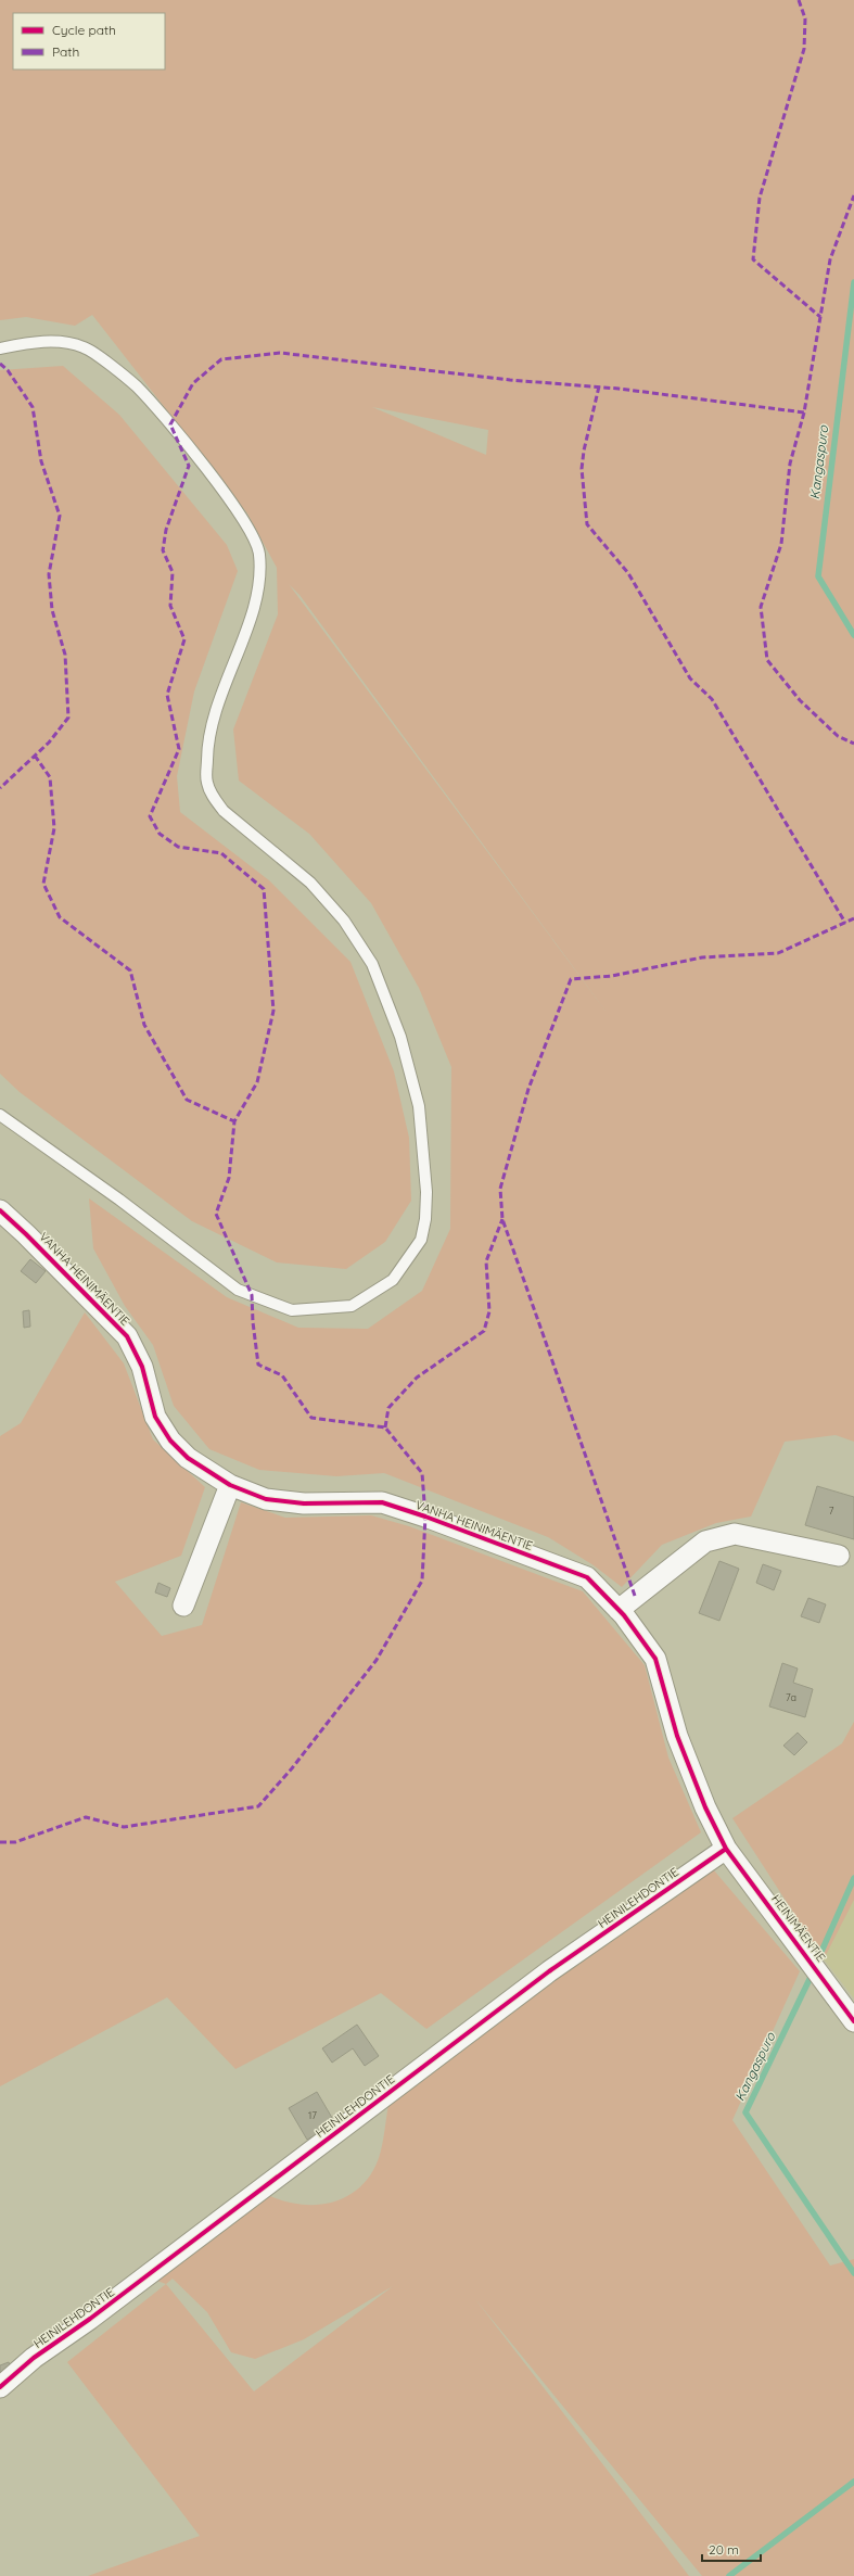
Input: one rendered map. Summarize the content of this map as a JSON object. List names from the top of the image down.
{
  "streets": {
    "street": ["VANHA HEINIMÄENTIE", "HEINILEHDONTIE", "HEINIMÄENTIE"]
  },
  "crossings": [
    ["VANHA HEINIMÄENTIE", "HEINILEHDONTIE"],
    ["VANHA HEINIMÄENTIE", "HEINIMÄENTIE"],
    ["HEINILEHDONTIE", "HEINIMÄENTIE"]
  ],
  "water": ["Kangaspuro"],
  "house_numbers": ["7", "7a", "17"],
  "legend": ["Cycle path", "Path"],
  "scale_bar": "20 m"
}
